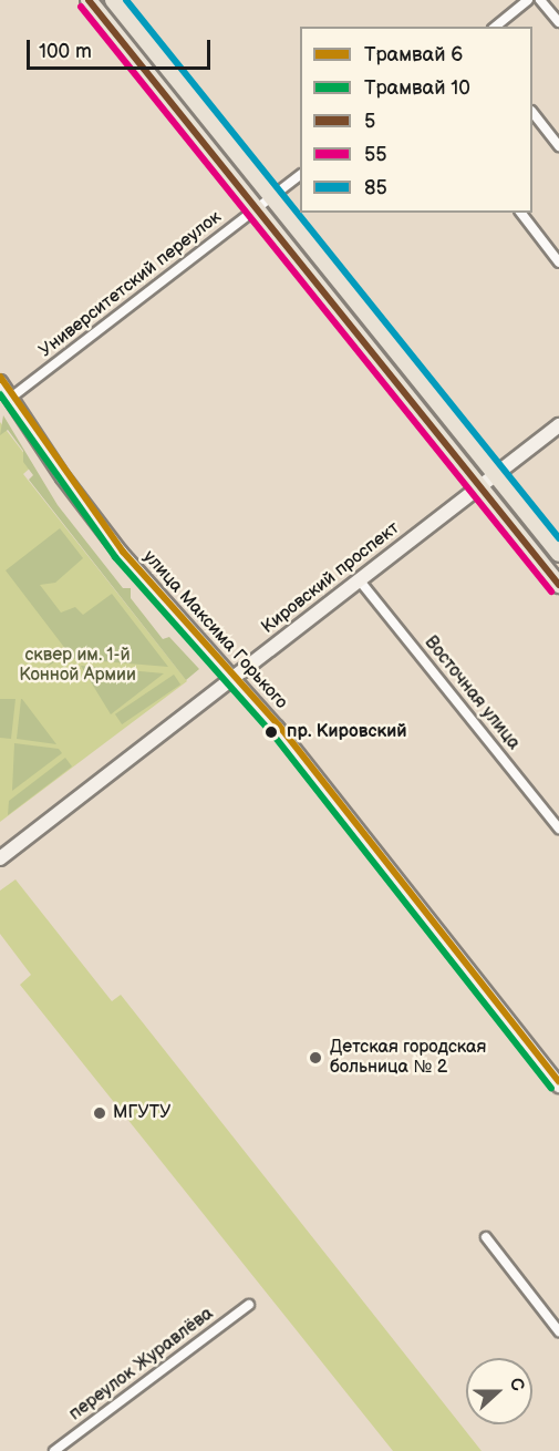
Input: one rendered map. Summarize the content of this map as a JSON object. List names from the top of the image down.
{
  "streets": {
    "main road": ["Кировский проспект", "улица Максима Горького"],
    "street": ["Университетский переулок", "Восточная улица", "переулок Журавлёва"]
  },
  "crossings": [
    ["Университетский переулок", "улица Максима Горького"],
    ["Кировский проспект", "улица Максима Горького"],
    ["Кировский проспект", "Восточная улица"]
  ],
  "parks": ["сквер им. 1-й Конной Армии"],
  "places": ["пр. Кировский", "Детская городская больница № 2", "МГУТУ"],
  "lines": [
    "transit line 5",
    "transit line 85",
    "transit line 55",
    "tram line 6",
    "tram line 10"
  ],
  "legend": [
    "Трамвай 6",
    "Трамвай 10",
    "5",
    "55",
    "85"
  ],
  "scale_bar": "100 m",
  "north": "right"
}
